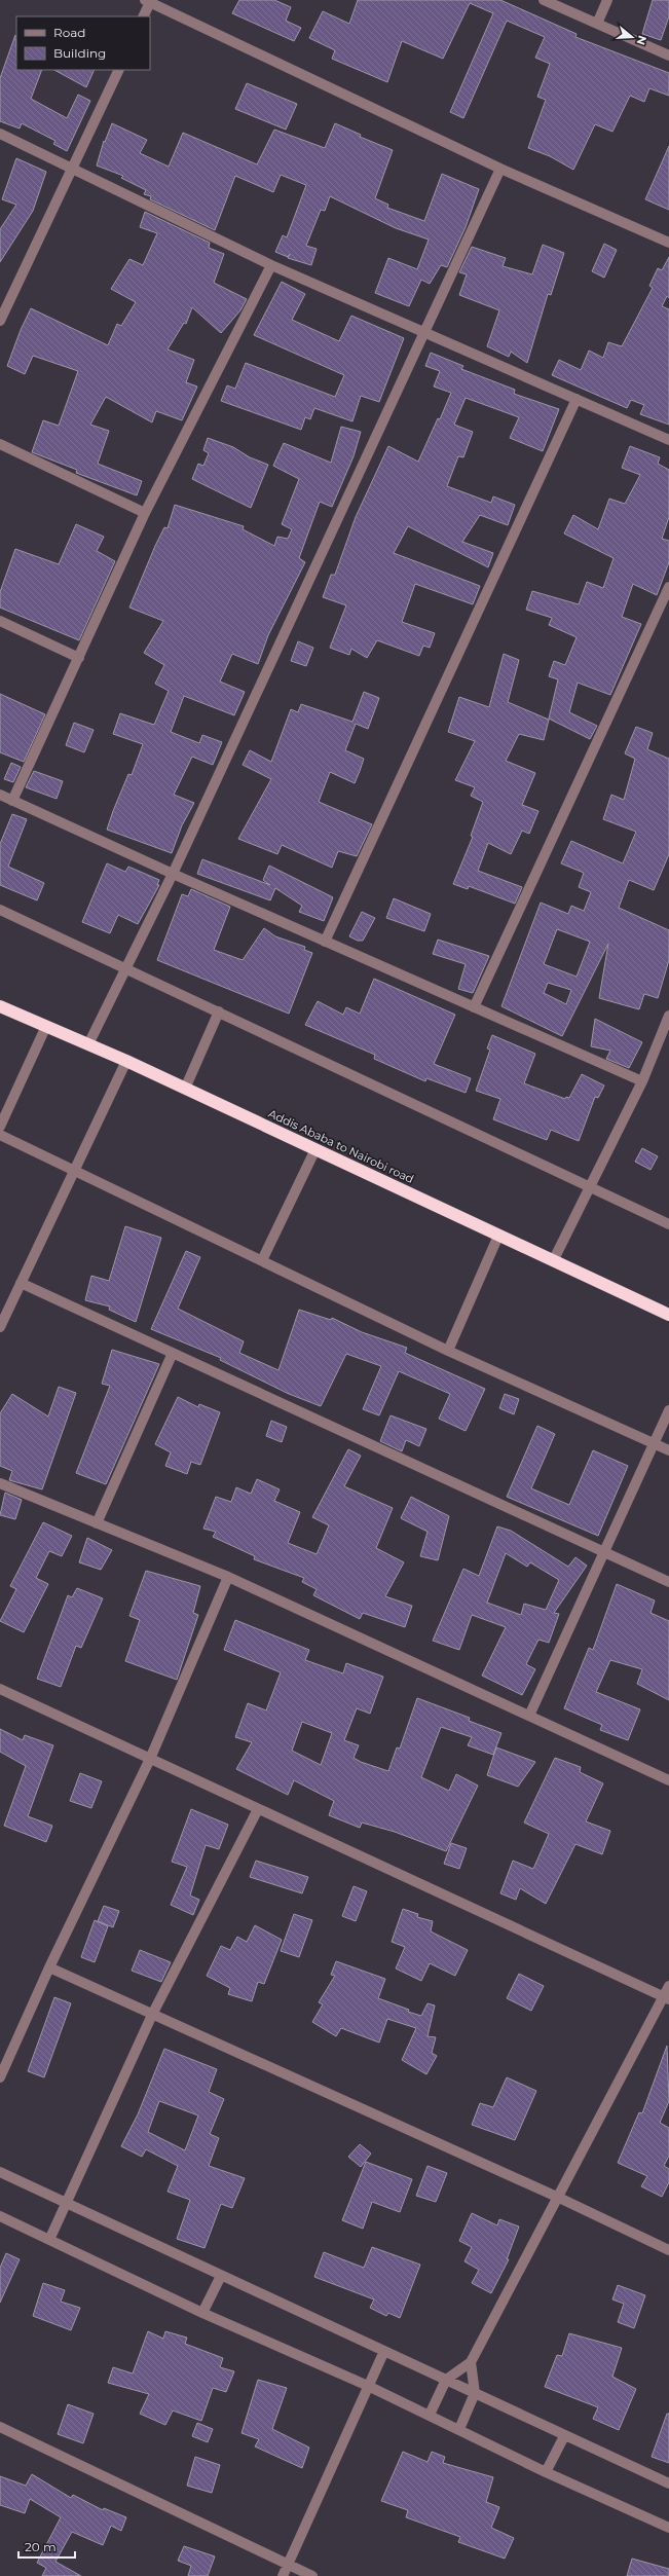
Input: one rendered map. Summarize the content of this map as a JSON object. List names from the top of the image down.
{
  "streets": {
    "highway": ["Addis Ababa to Nairobi road"]
  },
  "legend": ["Road", "Building"],
  "scale_bar": "20 m",
  "north": "right"
}
